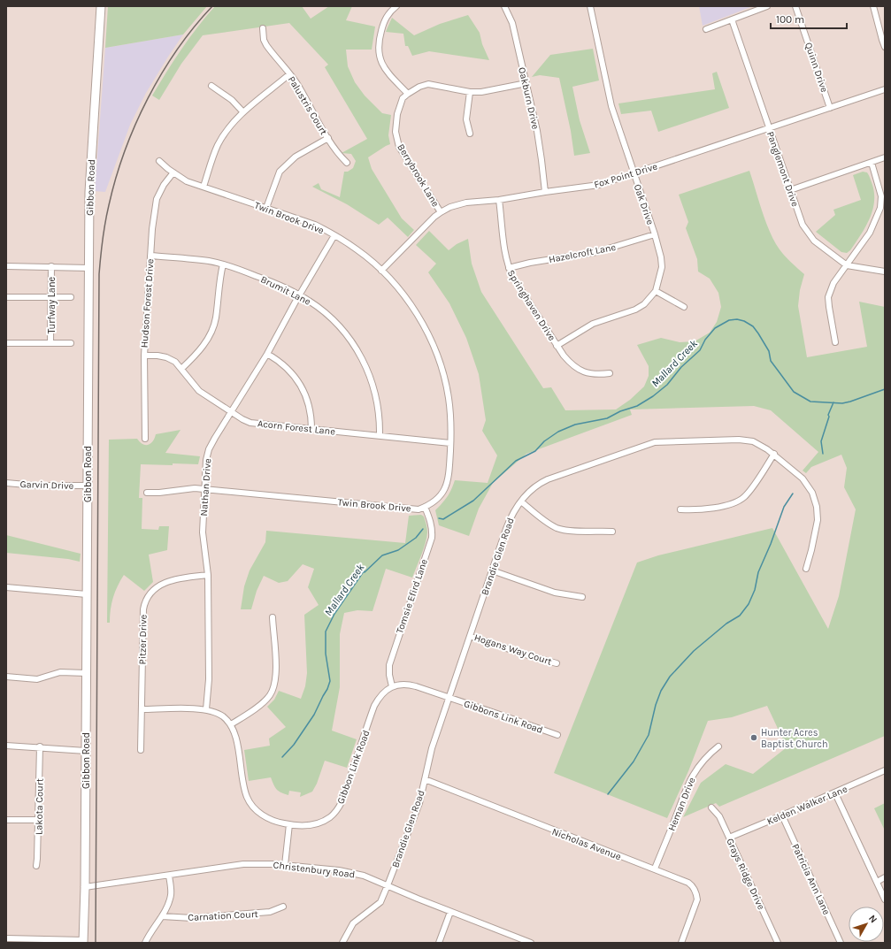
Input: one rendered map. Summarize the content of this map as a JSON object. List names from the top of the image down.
{
  "streets": {
    "main road": ["Gibbon Road"],
    "street": [
      "Quinn Drive",
      "Oakburn Drive",
      "Palustris Court",
      "Panglemont Drive",
      "Berrybrook Lane",
      "Fox Point Drive",
      "Oak Drive",
      "Twin Brook Drive",
      "Hazelcroft Lane",
      "Brumit Lane",
      "Hudson Forest Drive",
      "Turfway Lane",
      "Springhaven Drive",
      "Acorn Forest Lane",
      "Garvin Drive",
      "Nathan Drive",
      "Brandie Glen Road",
      "Tomsie Efird Lane",
      "Pitzer Drive",
      "Hogans Way Court",
      "Gibbons Link Road",
      "Gibbon Link Road",
      "Heman Drive",
      "Kelden Walker Lane",
      "Lakota Court",
      "Nicholas Avenue",
      "Christenbury Road",
      "Grays Ridge Drive",
      "Patricia Ann Lane",
      "Carnation Court"
    ]
  },
  "crossings": [
    ["Quinn Drive", "Fox Point Drive"],
    ["Oakburn Drive", "Fox Point Drive"],
    ["Panglemont Drive", "Fox Point Drive"],
    ["Berrybrook Lane", "Fox Point Drive"],
    ["Fox Point Drive", "Oak Drive"],
    ["Fox Point Drive", "Twin Brook Drive"],
    ["Fox Point Drive", "Springhaven Drive"],
    ["Gibbon Road", "Garvin Drive"],
    ["Gibbon Road", "Christenbury Road"],
    ["Oak Drive", "Hazelcroft Lane"],
    ["Oak Drive", "Springhaven Drive"],
    ["Twin Brook Drive", "Hudson Forest Drive"],
    ["Twin Brook Drive", "Acorn Forest Lane"],
    ["Twin Brook Drive", "Nathan Drive"],
    ["Twin Brook Drive", "Tomsie Efird Lane"],
    ["Hazelcroft Lane", "Springhaven Drive"],
    ["Brumit Lane", "Hudson Forest Drive"],
    ["Brumit Lane", "Acorn Forest Lane"],
    ["Brumit Lane", "Nathan Drive"],
    ["Hudson Forest Drive", "Acorn Forest Lane"],
    ["Acorn Forest Lane", "Nathan Drive"],
    ["Nathan Drive", "Pitzer Drive"],
    ["Brandie Glen Road", "Hogans Way Court"],
    ["Brandie Glen Road", "Gibbons Link Road"],
    ["Brandie Glen Road", "Nicholas Avenue"],
    ["Brandie Glen Road", "Christenbury Road"],
    ["Tomsie Efird Lane", "Gibbon Link Road"],
    ["Heman Drive", "Nicholas Avenue"],
    ["Kelden Walker Lane", "Grays Ridge Drive"],
    ["Kelden Walker Lane", "Patricia Ann Lane"]
  ],
  "water": ["Mallard Creek"],
  "places": ["Hunter Acres Baptist Church"],
  "scale_bar": "100 m",
  "north": "top right"
}
